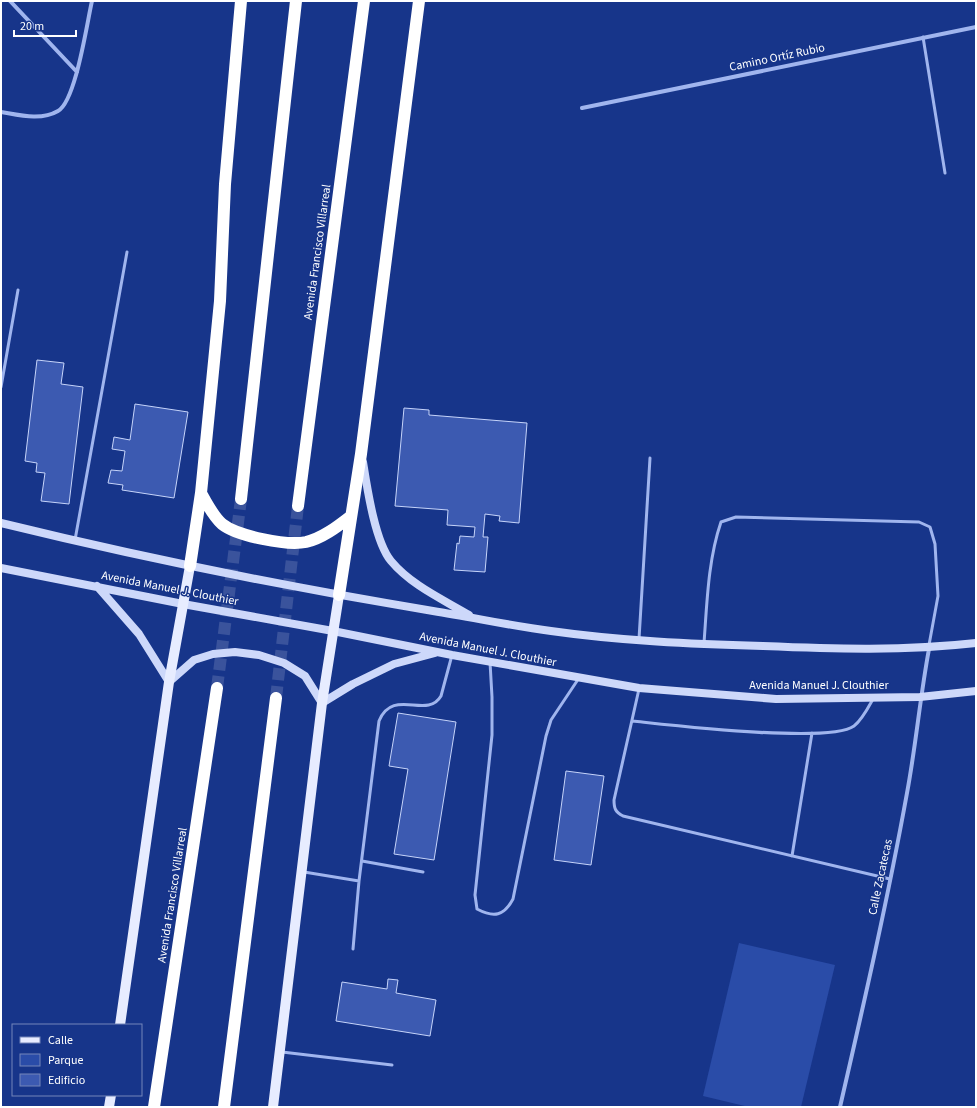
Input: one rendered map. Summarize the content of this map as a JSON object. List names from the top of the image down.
{
  "streets": {
    "highway": ["Avenida Francisco Villarreal"],
    "main road": ["Avenida Manuel J. Clouthier"],
    "street": ["Camino Ortíz Rubio", "Calle Zacatecas"]
  },
  "crossings": [
    ["Avenida Manuel J. Clouthier", "Calle Zacatecas"]
  ],
  "legend": ["Calle", "Parque", "Edificio"],
  "scale_bar": "20 m"
}
